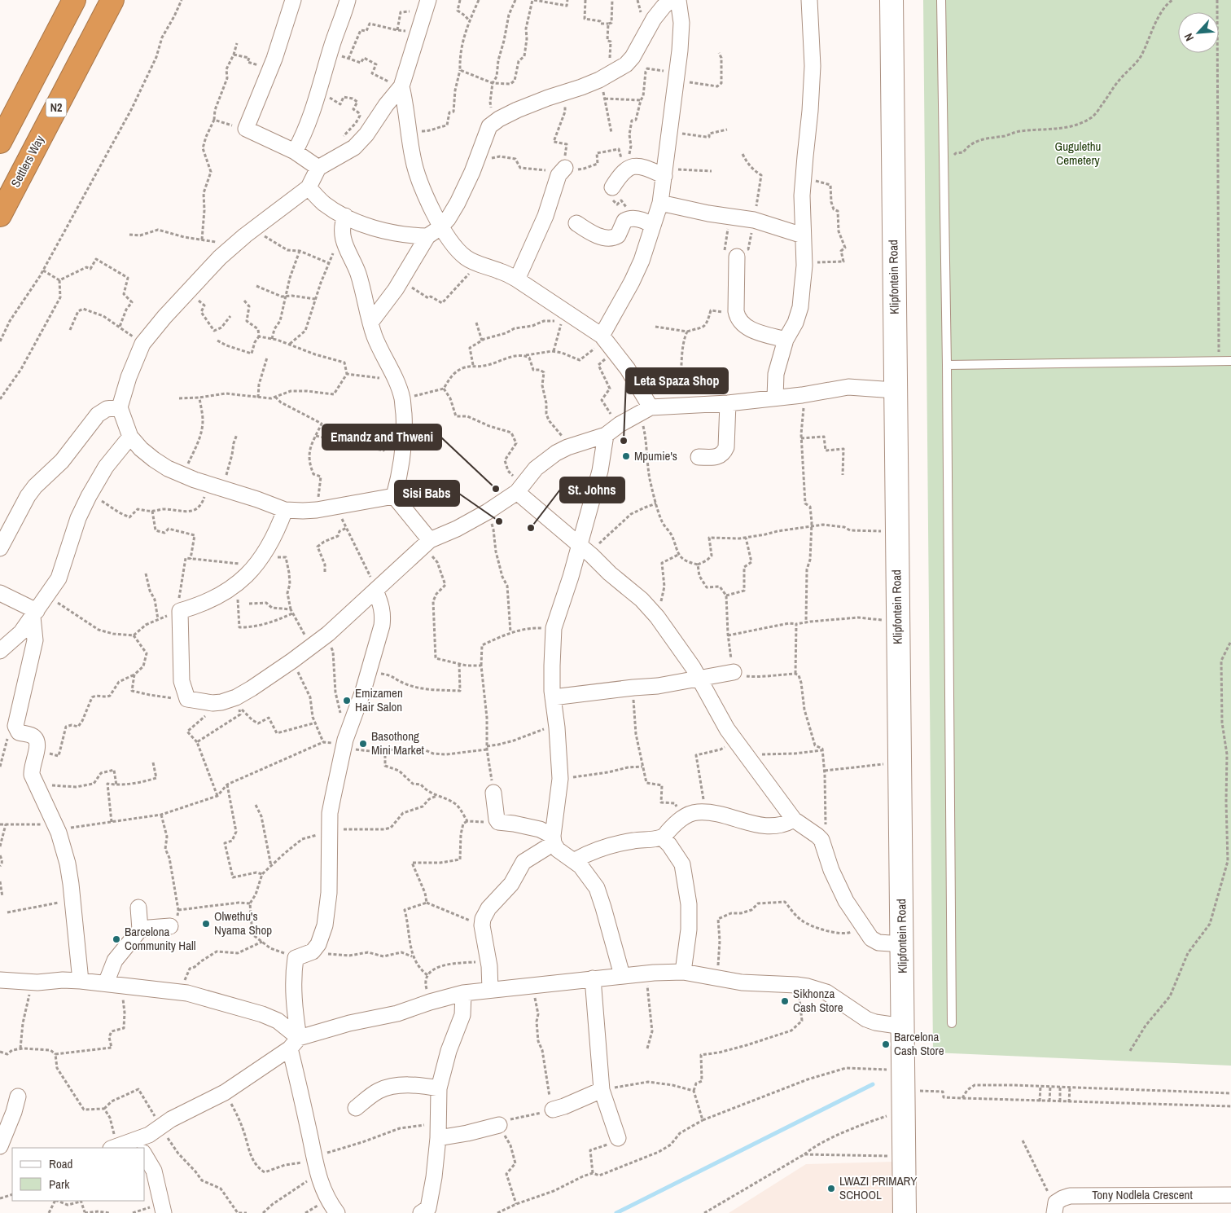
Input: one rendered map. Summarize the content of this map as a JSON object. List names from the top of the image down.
{
  "streets": {
    "highway": ["N2", "Settlers Way"],
    "main road": ["Klipfontein Road"],
    "street": ["Tony Nodlela Crescent"]
  },
  "parks": ["Gugulethu Cemetery"],
  "places": [
    "Leta Spaza Shop",
    "Mpumie's",
    "Emandz and Thweni",
    "Sisi Babs",
    "St. Johns",
    "Emizamen Hair Salon",
    "Basothong Mini Market",
    "Olwethu's Nyama Shop",
    "Barcelona Community Hall",
    "Sikhonza Cash Store",
    "Barcelona Cash Store",
    "LWAZI PRIMARY SCHOOL"
  ],
  "legend": ["Road", "Park"],
  "north": "bottom left"
}
